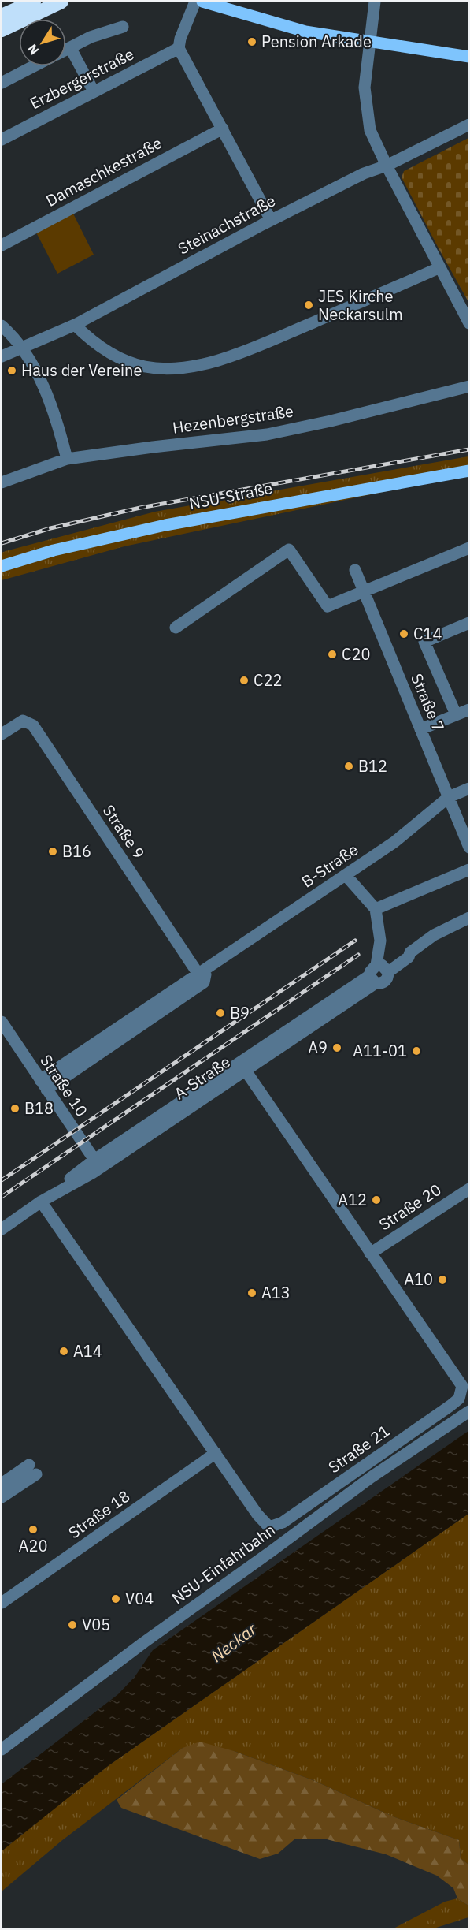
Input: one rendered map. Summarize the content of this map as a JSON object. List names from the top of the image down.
{
  "streets": {
    "main road": ["NSU-Straße"],
    "street": [
      "Erzbergerstraße",
      "Damaschkestraße",
      "Steinachstraße",
      "Hezenbergstraße",
      "Straße 7",
      "Straße 9",
      "B-Straße",
      "A-Straße",
      "Straße 10",
      "Straße 20",
      "Straße 21",
      "Straße 18",
      "NSU-Einfahrbahn"
    ]
  },
  "crossings": [
    ["Straße 7", "B-Straße"],
    ["Straße 9", "B-Straße"],
    ["B-Straße", "Straße 10"],
    ["A-Straße", "Straße 10"],
    ["A-Straße", "Straße 21"],
    ["Straße 20", "Straße 21"],
    ["Straße 21", "Straße 18"]
  ],
  "water": ["Neckar"],
  "places": [
    "Pension Arkade",
    "JES Kirche Neckarsulm",
    "Haus der Vereine",
    "C14",
    "C20",
    "C22",
    "B12",
    "B16",
    "B9",
    "A9",
    "A11-01",
    "B18",
    "A12",
    "A10",
    "A13",
    "A14",
    "A20",
    "V04",
    "V05"
  ],
  "north": "bottom left"
}
